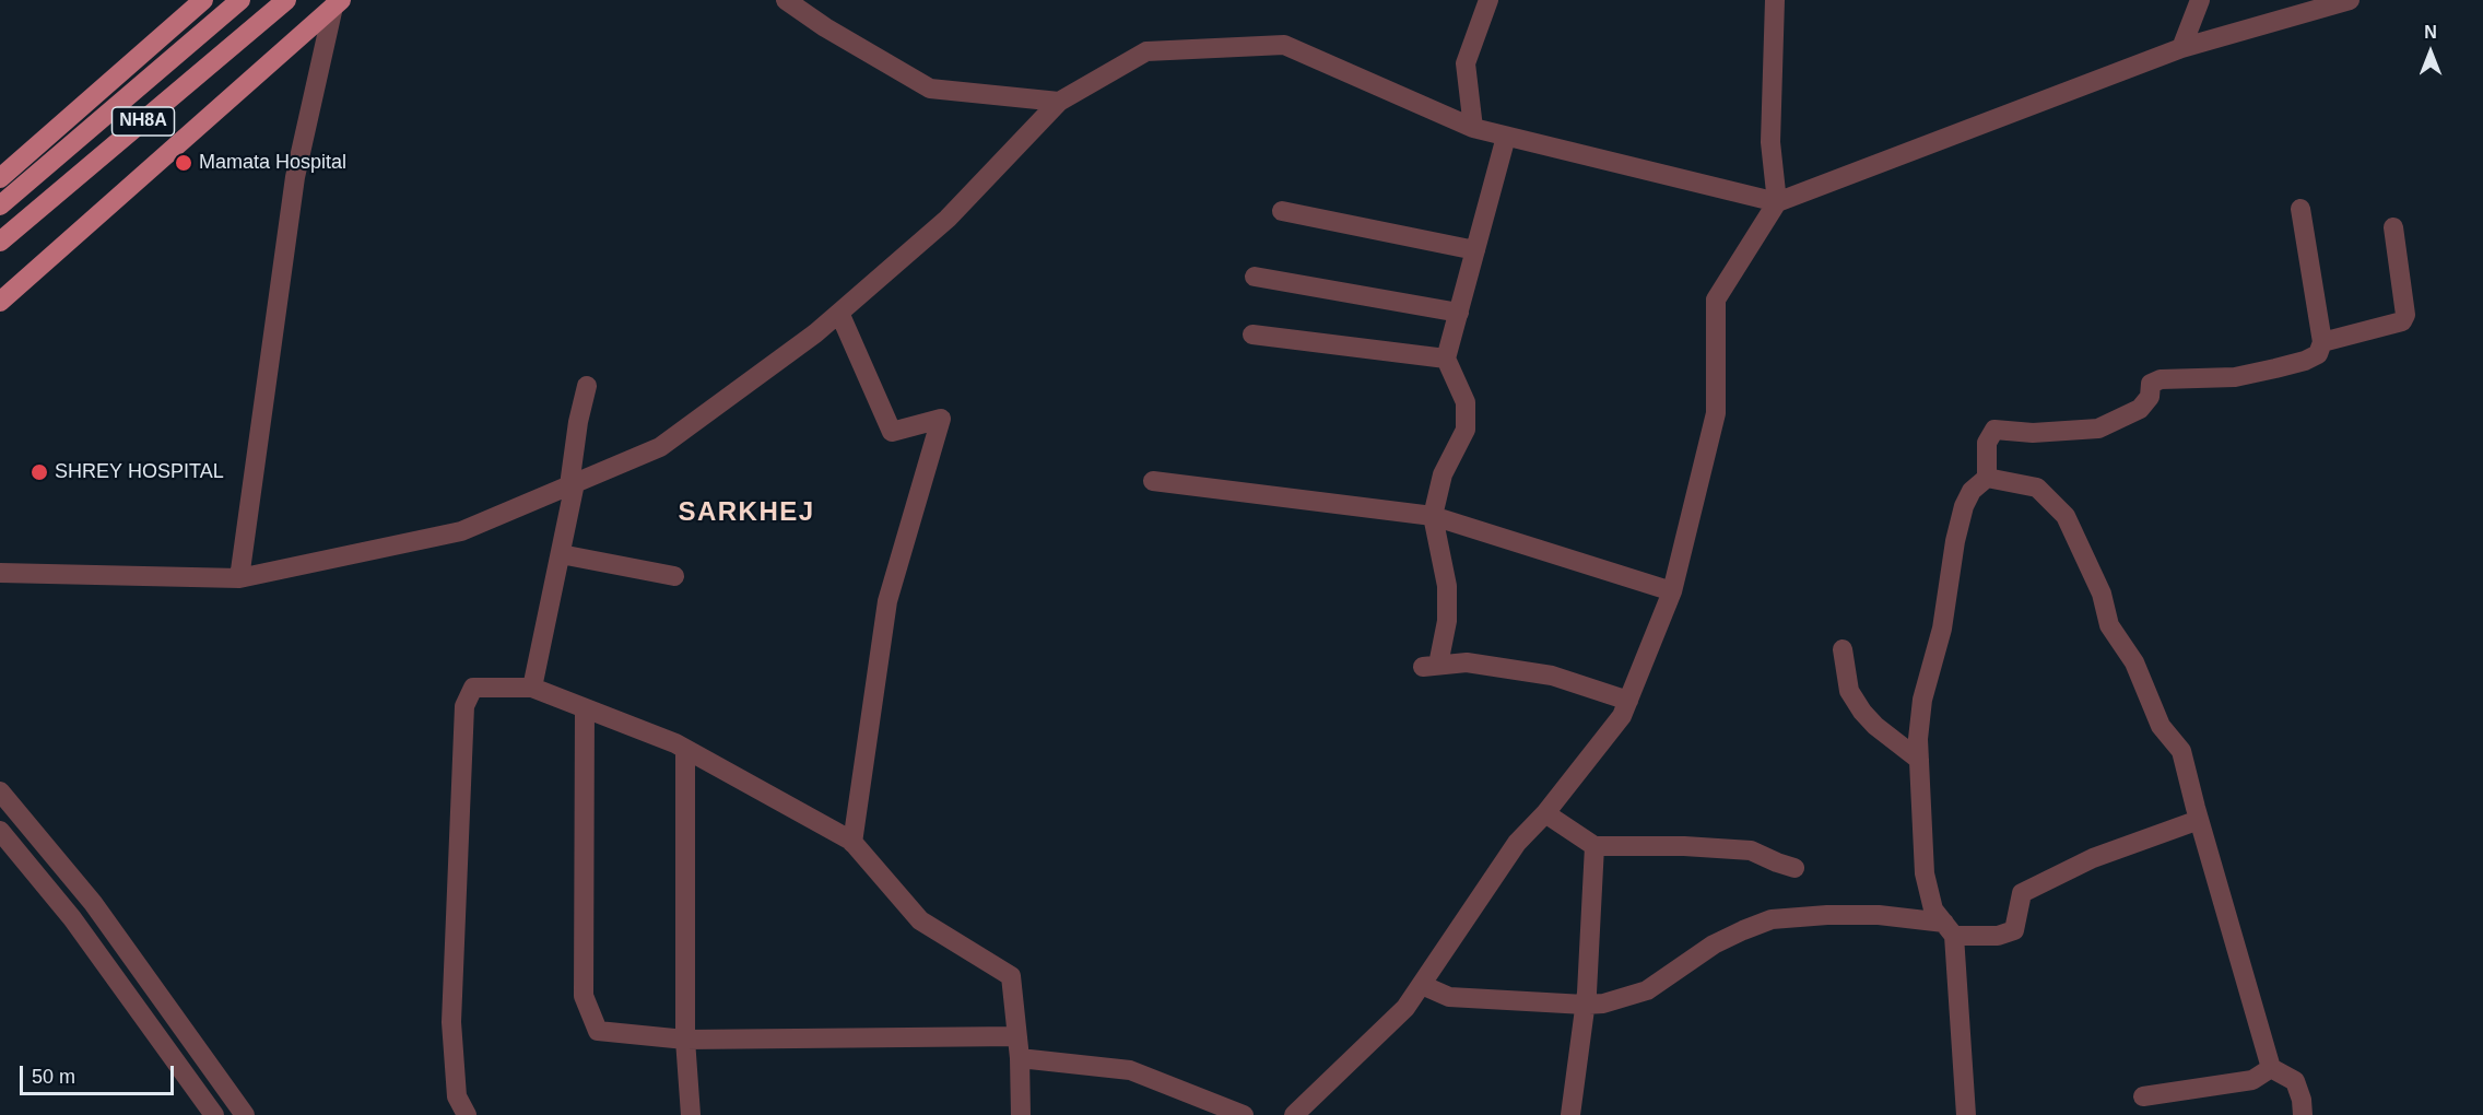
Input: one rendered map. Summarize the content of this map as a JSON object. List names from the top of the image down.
{
  "streets": {
    "main road": ["NH8A"]
  },
  "districts": ["SARKHEJ"],
  "places": ["Mamata Hospital", "SHREY HOSPITAL"],
  "scale_bar": "50 m",
  "north": "top"
}
